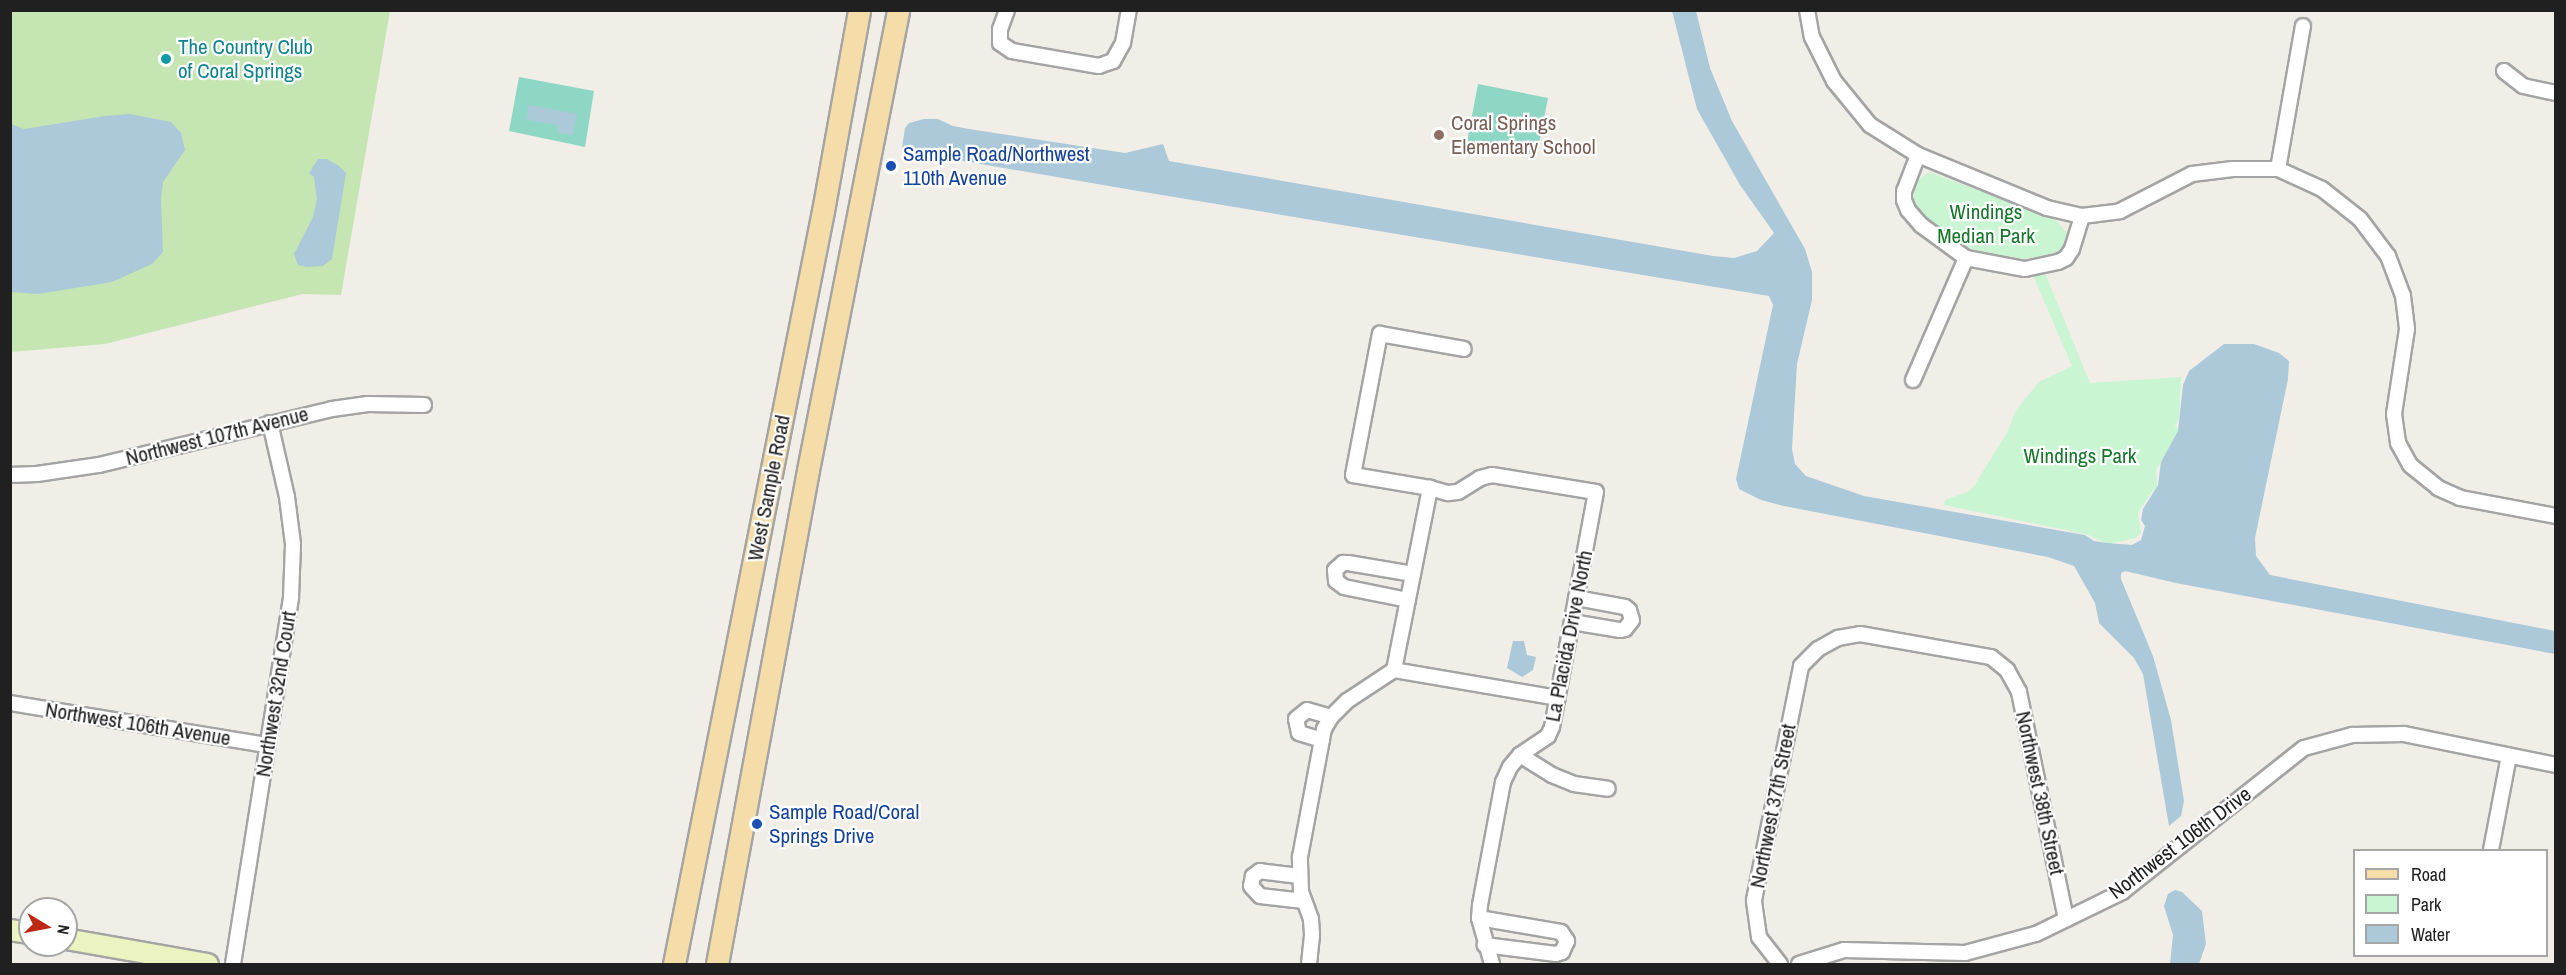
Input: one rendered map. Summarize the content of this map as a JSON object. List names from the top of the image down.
{
  "streets": {
    "main road": ["West Sample Road"],
    "street": [
      "Northwest 107th Avenue",
      "La Placida Drive North",
      "Northwest 32nd Court",
      "Northwest 106th Avenue",
      "Northwest 38th Street",
      "Northwest 37th Street",
      "Northwest 106th Drive"
    ]
  },
  "crossings": [
    ["Northwest 107th Avenue", "Northwest 32nd Court"],
    ["Northwest 32nd Court", "Northwest 106th Avenue"],
    ["Northwest 38th Street", "Northwest 37th Street"],
    ["Northwest 38th Street", "Northwest 106th Drive"]
  ],
  "parks": ["Windings Median Park", "Windings Park"],
  "places": [
    "The Country Club of Coral Springs",
    "Coral Springs Elementary School",
    "Sample Road/Northwest 110th Avenue",
    "Sample Road/Coral Springs Drive"
  ],
  "legend": ["Road", "Park", "Water"],
  "north": "right"
}
